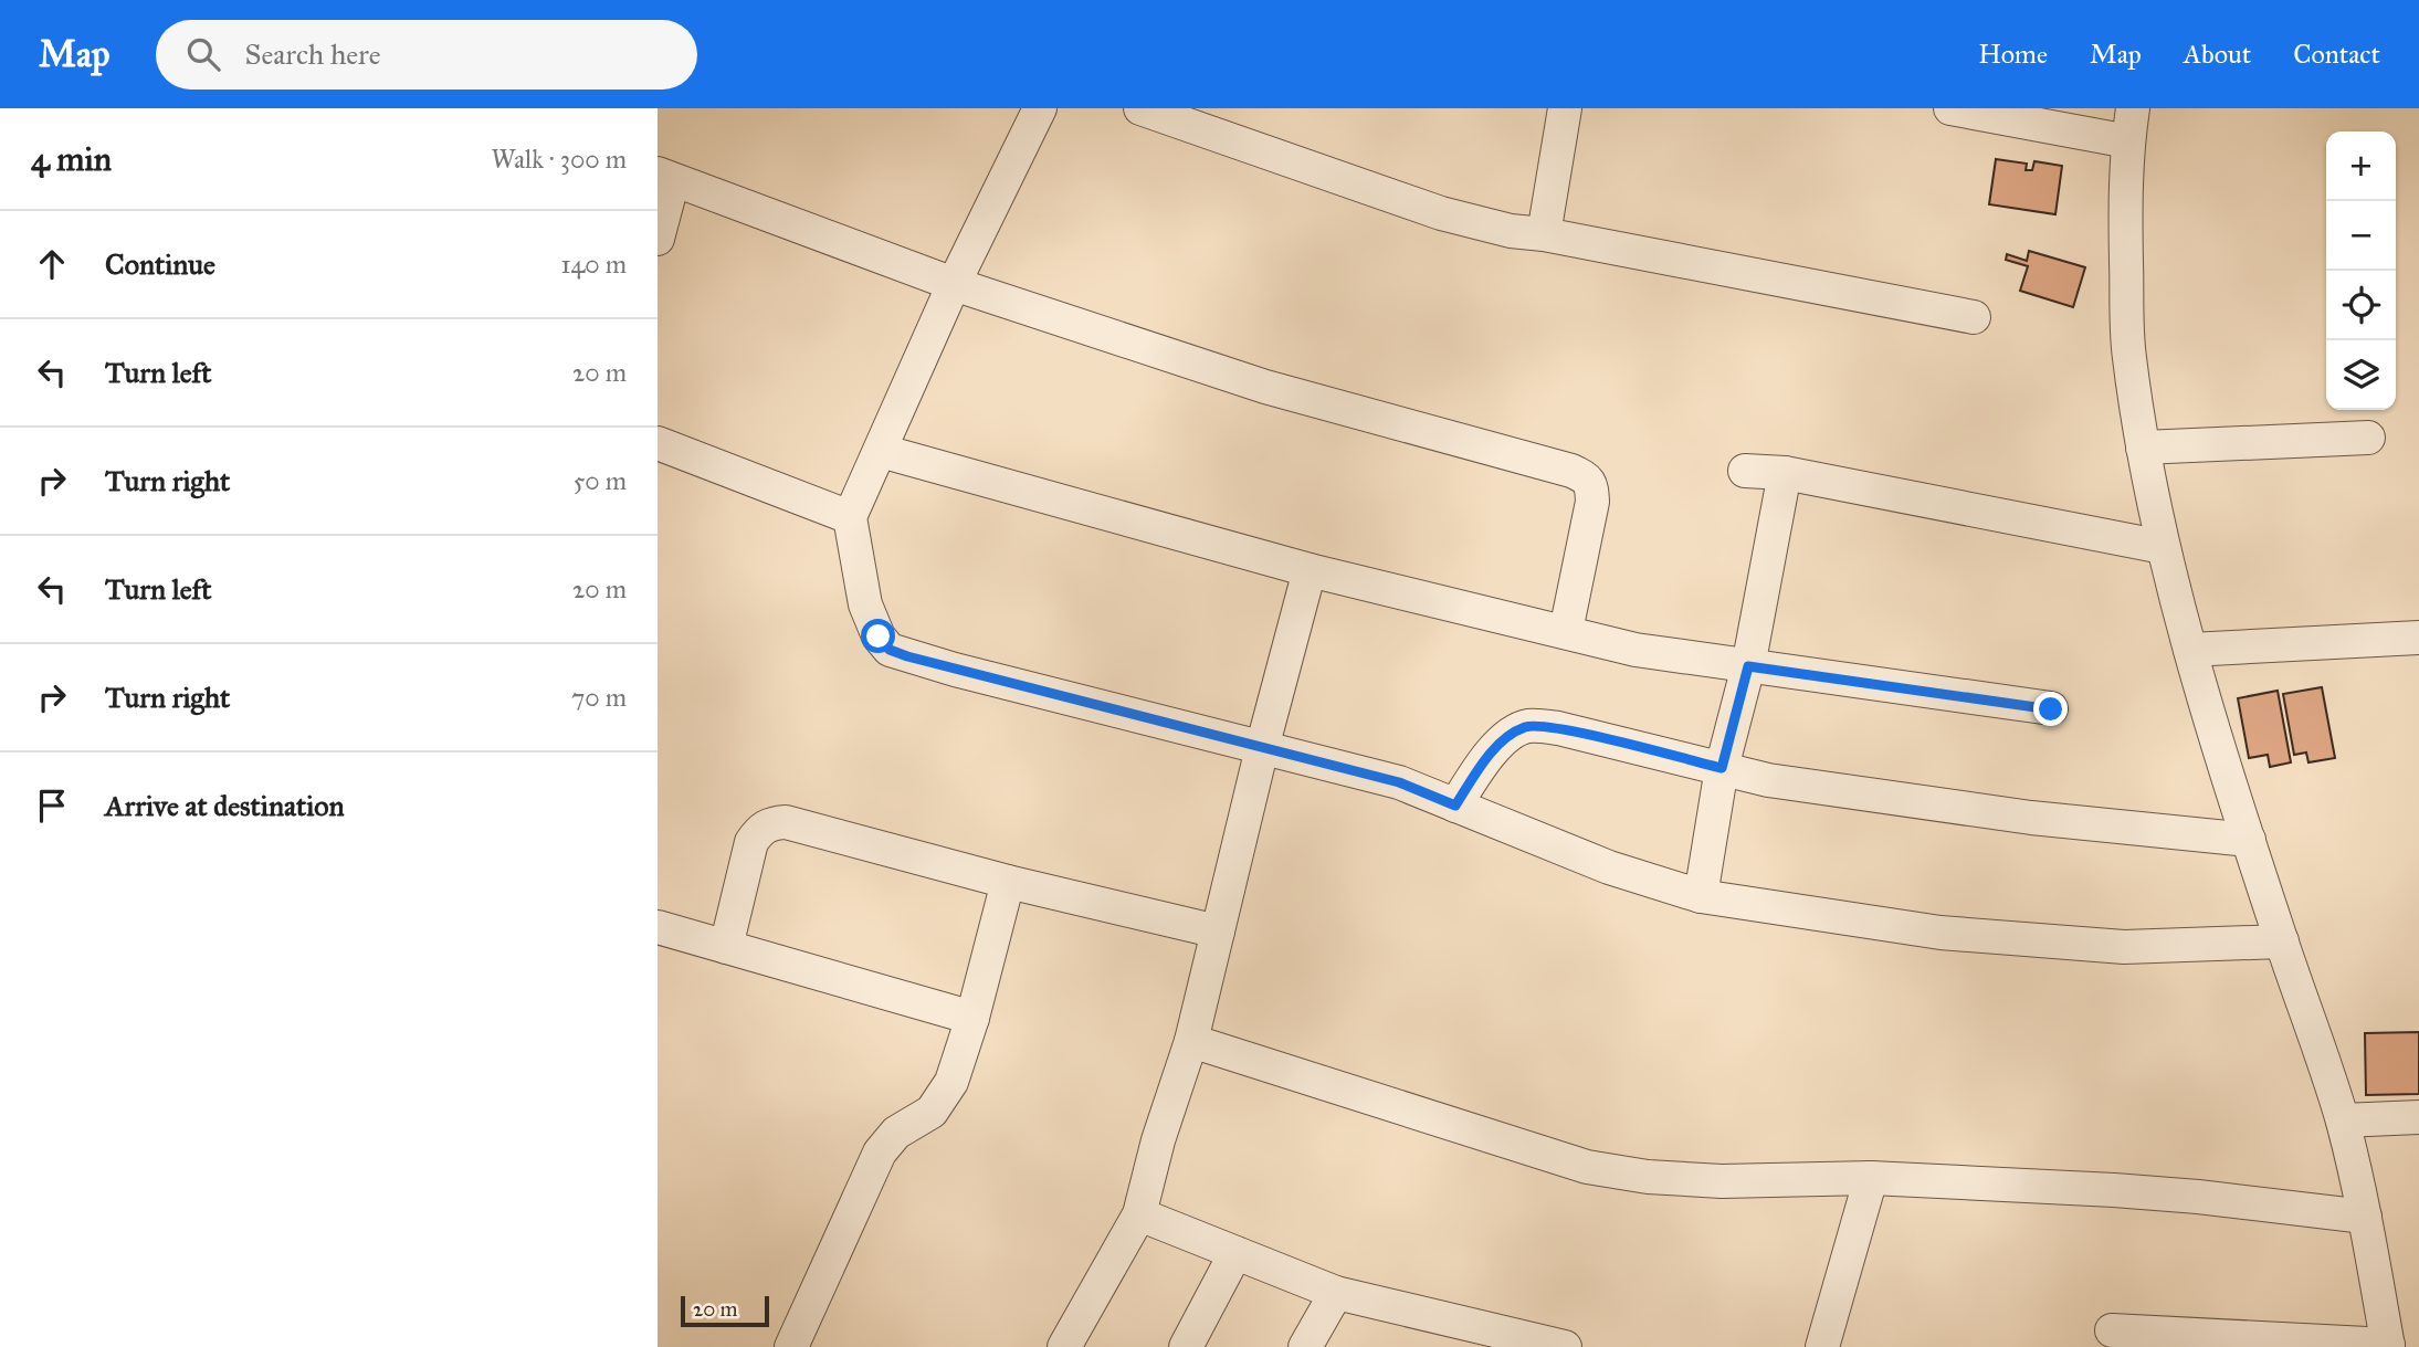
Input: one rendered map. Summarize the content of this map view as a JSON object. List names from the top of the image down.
{
  "scale_bar": "20 m",
  "page": {
    "header": "Map",
    "search": "Search here",
    "nav": [
      "Home",
      "Map",
      "About",
      "Contact"
    ],
    "heading": ["4 min", "Walk · 300 m"],
    "map_buttons": ["+", "−"],
    "list": [
      ["Continue", "140 m"],
      ["Turn left", "20 m"],
      ["Turn right", "50 m"],
      ["Turn left", "20 m"],
      ["Turn right", "70 m"],
      "Arrive at destination"
    ],
    "scale": "20 m"
  }
}
